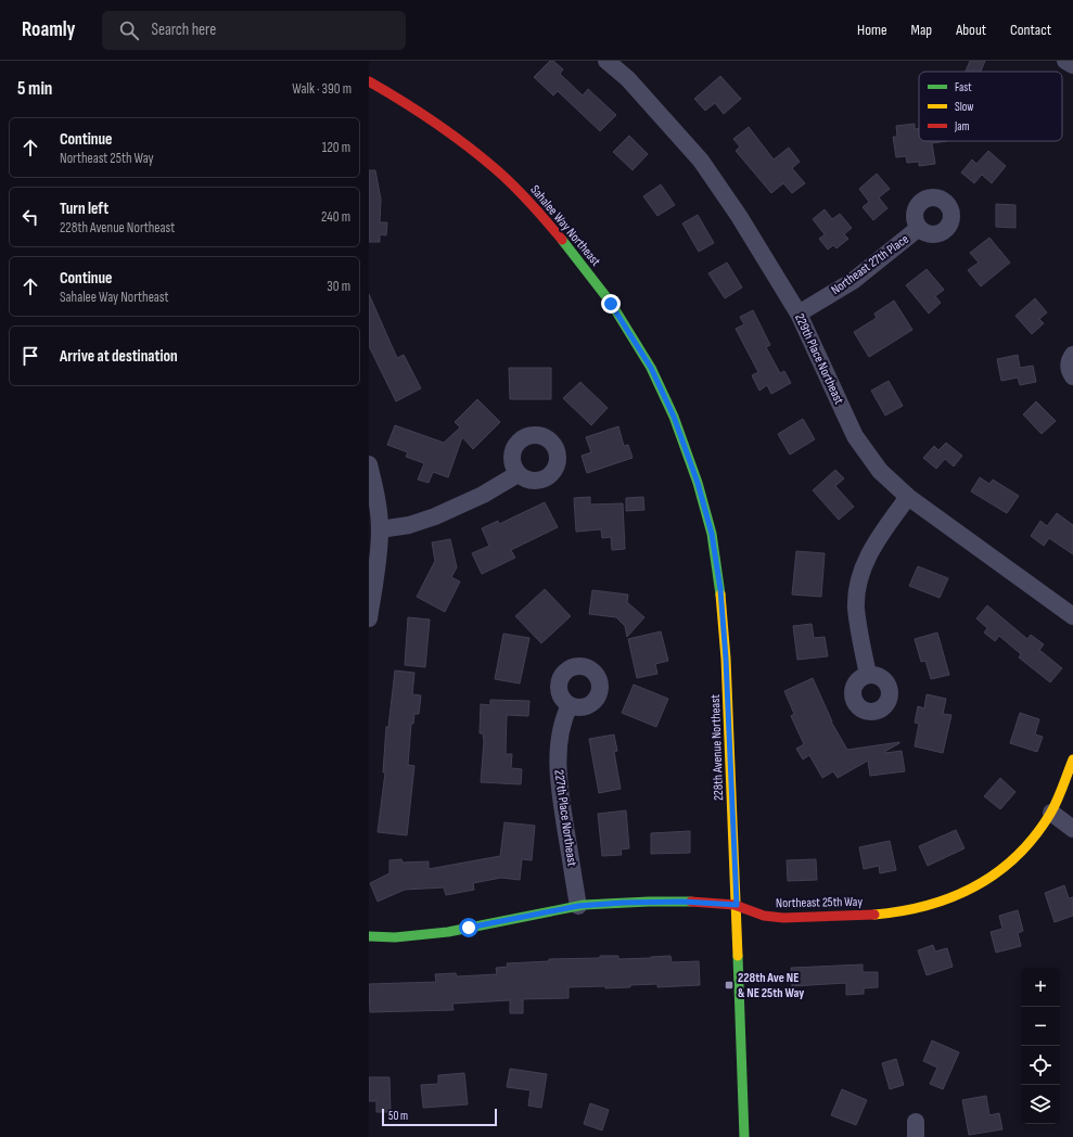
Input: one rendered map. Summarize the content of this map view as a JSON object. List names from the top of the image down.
{
  "streets": {
    "main road": ["Sahalee Way Northeast", "228th Avenue Northeast", "Northeast 25th Way"],
    "street": ["Northeast 27th Place", "229th Place Northeast", "227th Place Northeast"]
  },
  "crossings": [
    ["Sahalee Way Northeast", "228th Avenue Northeast"],
    ["Northeast 27th Place", "229th Place Northeast"],
    ["228th Avenue Northeast", "Northeast 25th Way"],
    ["227th Place Northeast", "Northeast 25th Way"]
  ],
  "places": {
    "transit": ["228th Ave NE & NE 25th Way"]
  },
  "legend": ["Fast", "Slow", "Jam"],
  "scale_bar": "50 m",
  "page": {
    "header": "Roamly",
    "search": "Search here",
    "nav": [
      "Home",
      "Map",
      "About",
      "Contact"
    ],
    "heading": ["5 min", "Walk · 390 m"],
    "list": [
      ["Continue", "Northeast 25th Way", "120 m"],
      ["Turn left", "228th Avenue Northeast", "240 m"],
      ["Continue", "Sahalee Way Northeast", "30 m"],
      "Arrive at destination"
    ],
    "map_buttons": ["+", "−"],
    "scale": "50 m"
  }
}
